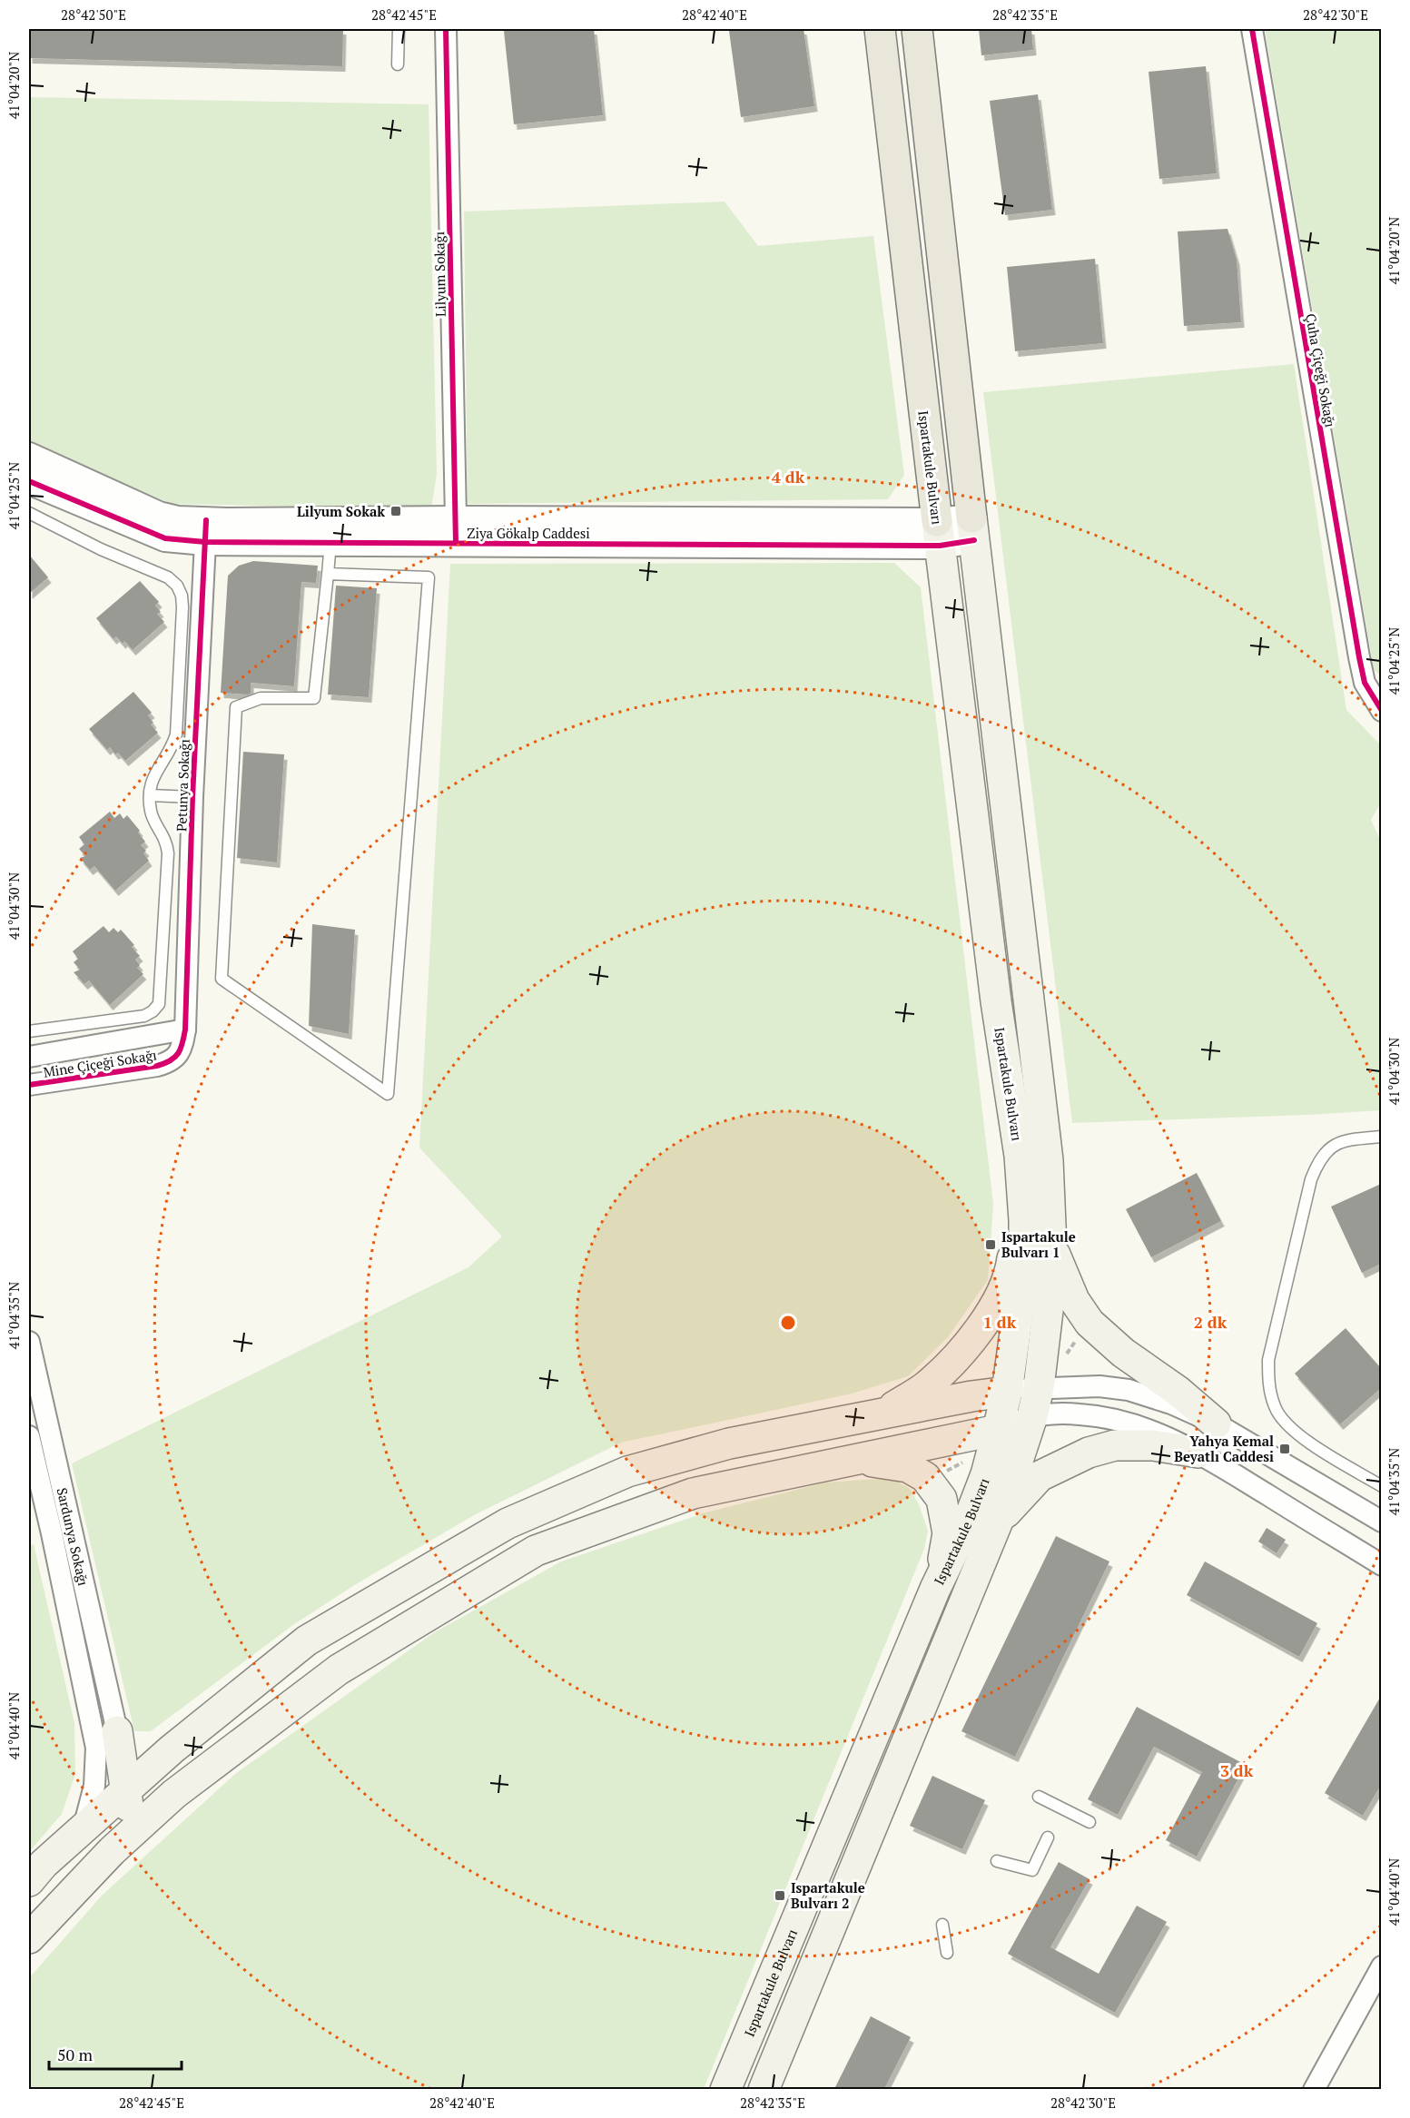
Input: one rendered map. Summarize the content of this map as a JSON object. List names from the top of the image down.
{
  "streets": {
    "main road": ["Ispartakule Bulvarı"],
    "street": [
      "Lilyum Sokağı",
      "Çuha Çiçeği Sokağı",
      "Ziya Gökalp Caddesi",
      "Petunya Sokağı",
      "Mine Çiçeği Sokağı",
      "Sardunya Sokağı"
    ]
  },
  "crossings": [
    ["Lilyum Sokağı", "Ziya Gökalp Caddesi"],
    ["Ziya Gökalp Caddesi", "Petunya Sokağı"],
    ["Petunya Sokağı", "Mine Çiçeği Sokağı"]
  ],
  "places": {
    "transit": [
      "Lilyum Sokak",
      "Ispartakule Bulvarı 1",
      "Yahya Kemal Beyatlı Caddesi",
      "Ispartakule Bulvarı 2"
    ]
  },
  "scale_bar": "50 m",
  "coordinates": [
    "28°42'50\"E",
    "28°42'45\"E",
    "28°42'40\"E",
    "28°42'35\"E",
    "28°42'30\"E",
    "41°04'20\"N",
    "41°04'25\"N",
    "41°04'30\"N",
    "41°04'35\"N",
    "41°04'40\"N"
  ],
  "rings": [
    "4 dk",
    "1 dk",
    "2 dk",
    "3 dk"
  ]
}
